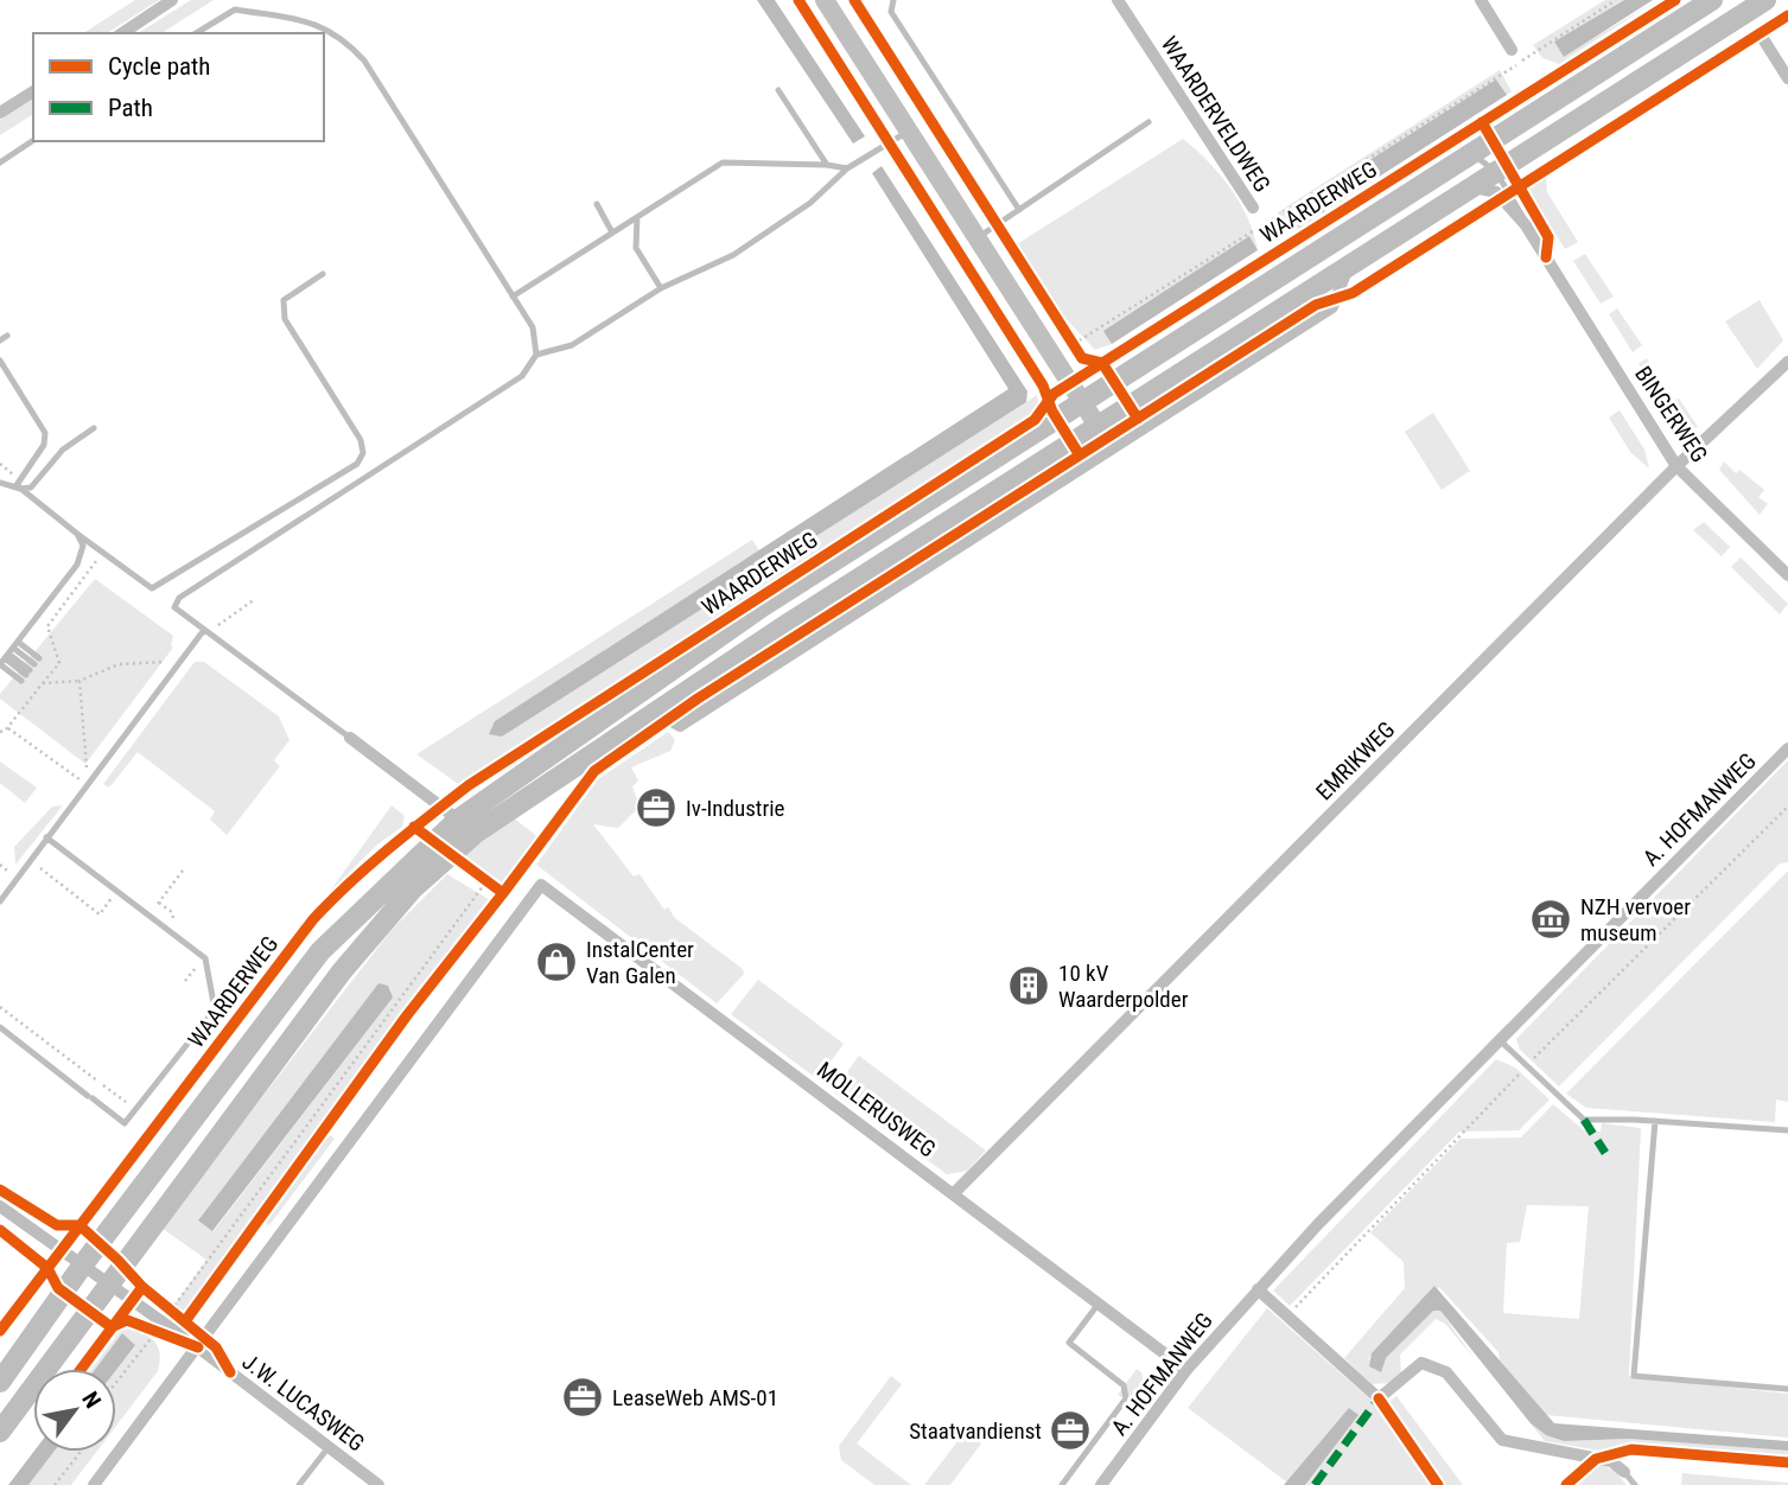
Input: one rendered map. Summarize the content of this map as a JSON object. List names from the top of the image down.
{
  "streets": {
    "main road": ["WAARDERWEG"],
    "street": [
      "WAARDERVELDWEG",
      "BINGERWEG",
      "EMRIKWEG",
      "A. HOFMANWEG",
      "MOLLERUSWEG",
      "J.W. LUCASWEG"
    ]
  },
  "crossings": [
    ["WAARDERWEG", "BINGERWEG"],
    ["WAARDERWEG", "J.W. LUCASWEG"],
    ["BINGERWEG", "EMRIKWEG"],
    ["EMRIKWEG", "MOLLERUSWEG"],
    ["A. HOFMANWEG", "MOLLERUSWEG"],
    ["MOLLERUSWEG", "J.W. LUCASWEG"]
  ],
  "places": {
    "office": ["Iv-Industrie", "LeaseWeb AMS-01", "Staatvandienst"],
    "museum": ["NZH vervoer museum"],
    "shop": ["InstalCenter Van Galen"],
    "building": ["10 kV Waarderpolder"]
  },
  "legend": ["Cycle path", "Path"],
  "north": "top right"
}
